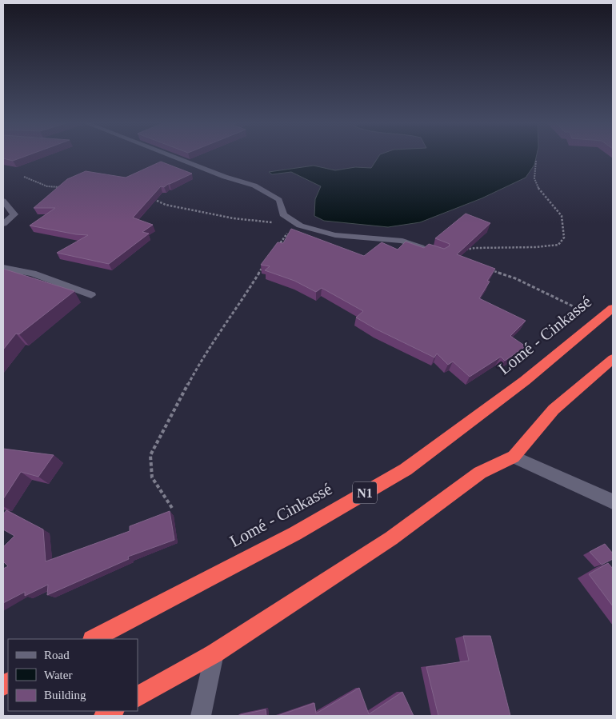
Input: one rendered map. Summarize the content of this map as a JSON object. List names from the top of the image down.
{
  "streets": {
    "highway": ["Lomé - Cinkassé", "N1"]
  },
  "legend": ["Road", "Water", "Building"]
}
